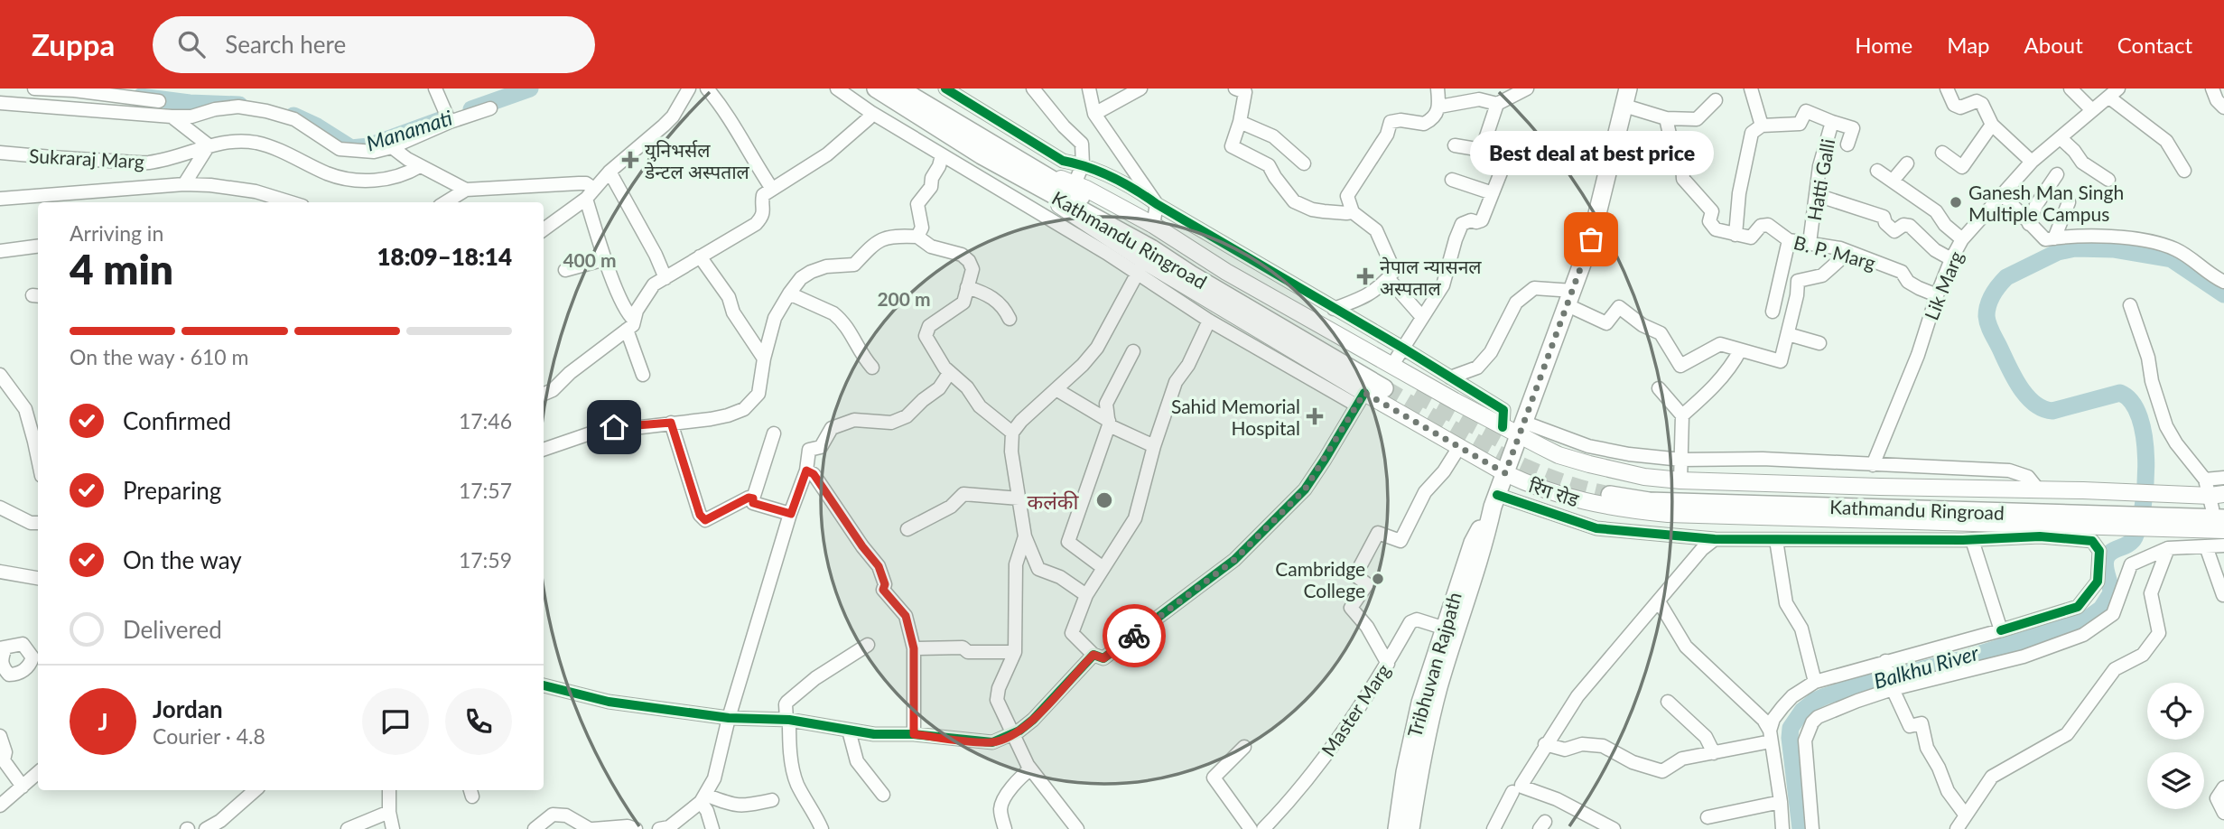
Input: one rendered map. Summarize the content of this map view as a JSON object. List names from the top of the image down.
{
  "streets": {
    "highway": ["Kathmandu Ringroad", "Tribhuvan Rajpath"],
    "main road": ["रिंग रोड"],
    "street": [
      "Sukraraj Marg",
      "Hatti Galli",
      "B. P. Marg",
      "Lik Marg",
      "Master Marg"
    ]
  },
  "crossings": [
    ["Hatti Galli", "B. P. Marg"],
    ["Kathmandu Ringroad", "रिंग रोड"],
    ["B. P. Marg", "Lik Marg"],
    ["रिंग रोड", "Tribhuvan Rajpath"],
    ["Tribhuvan Rajpath", "Master Marg"]
  ],
  "districts": ["कलंकी"],
  "water": ["Manamati", "Balkhu River"],
  "places": {
    "health": ["युनिभर्सल डेन्टल अस्पताल", "नेपाल न्यासनल अस्पताल", "Sahid Memorial Hospital"],
    "other": ["Ganesh Man Singh Multiple Campus", "Best deal at best price", "Cambridge College"]
  },
  "page": {
    "header": "Zuppa",
    "search": "Search here",
    "nav": [
      "Home",
      "Map",
      "About",
      "Contact"
    ],
    "bubble": "Best deal at best price",
    "heading": ["4 min", "Arriving in", "18:09–18:14"],
    "panel": ["Jordan", "Courier · 4.8"],
    "bar": "On the way · 610 m",
    "list": [
      ["Confirmed", "17:46"],
      ["Preparing", "17:57"],
      ["On the way", "17:59"],
      "Delivered"
    ],
    "round": "J"
  },
  "rings": ["400 m", "200 m"]
}
